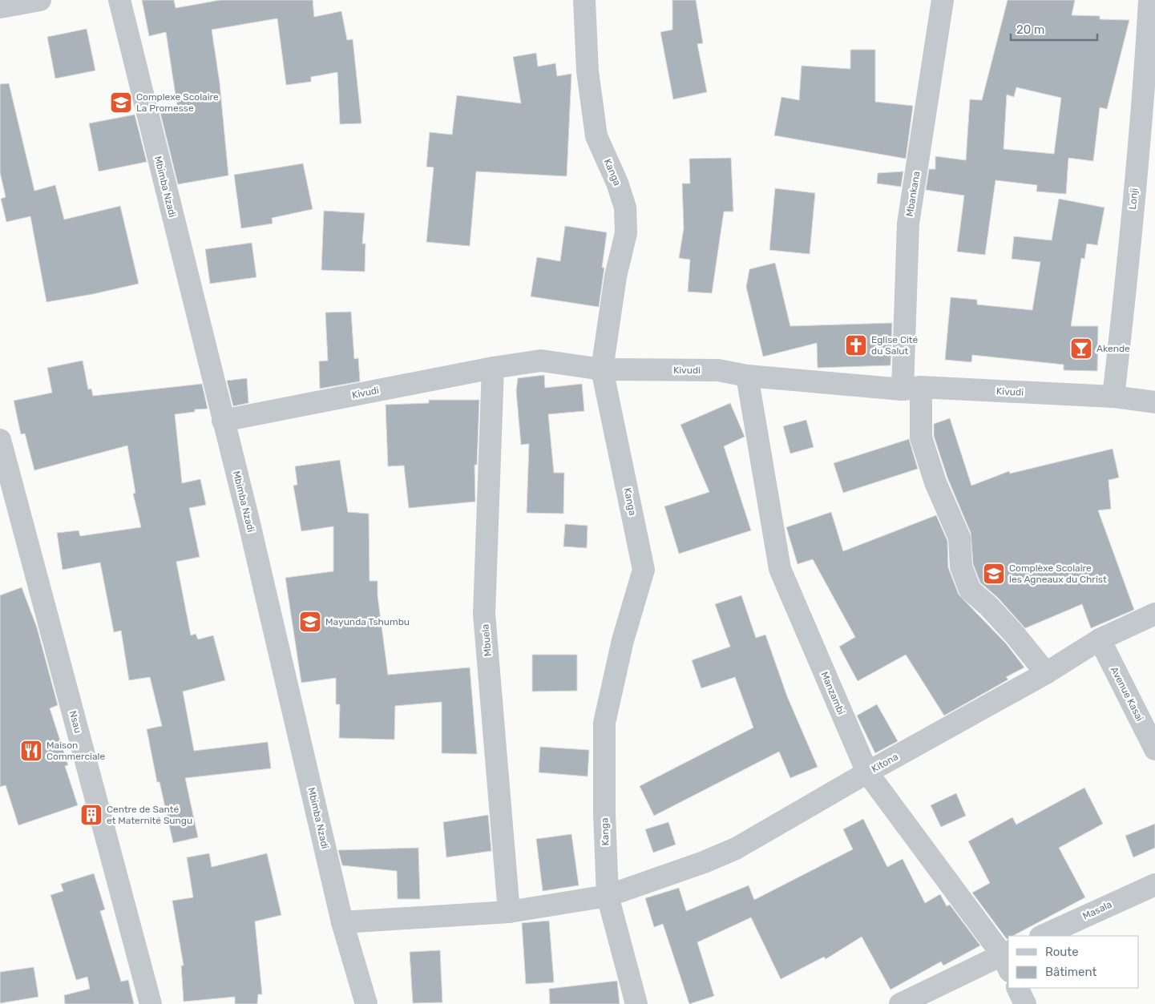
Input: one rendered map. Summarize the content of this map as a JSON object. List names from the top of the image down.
{
  "streets": {
    "street": [
      "Kanga",
      "Mbimba Nzadi",
      "Mbankana",
      "Lonji",
      "Kivudi",
      "Mbuela",
      "Manzambi",
      "Avenue Kasai",
      "Nsau",
      "Kitona",
      "Masala"
    ]
  },
  "crossings": [
    ["Kanga", "Kivudi"],
    ["Kanga", "Kitona"],
    ["Mbimba Nzadi", "Kivudi"],
    ["Mbimba Nzadi", "Kitona"],
    ["Mbankana", "Kivudi"],
    ["Mbankana", "Kitona"],
    ["Lonji", "Kivudi"],
    ["Kivudi", "Mbuela"],
    ["Kivudi", "Manzambi"],
    ["Mbuela", "Kitona"],
    ["Manzambi", "Kitona"],
    ["Avenue Kasai", "Kitona"]
  ],
  "places": {
    "school or university": ["Complexe Scolaire La Promesse", "Complèxe Scolaire les Agneaux du Christ", "Mayunda Tshumbu"],
    "church": ["Eglise Cité du Salut"],
    "bar": ["Akende"],
    "restaurant": ["Maison Commerciale"],
    "building": ["Centre de Santé et Maternité Sungu"]
  },
  "legend": ["Route", "Bâtiment"],
  "scale_bar": "20 m"
}
